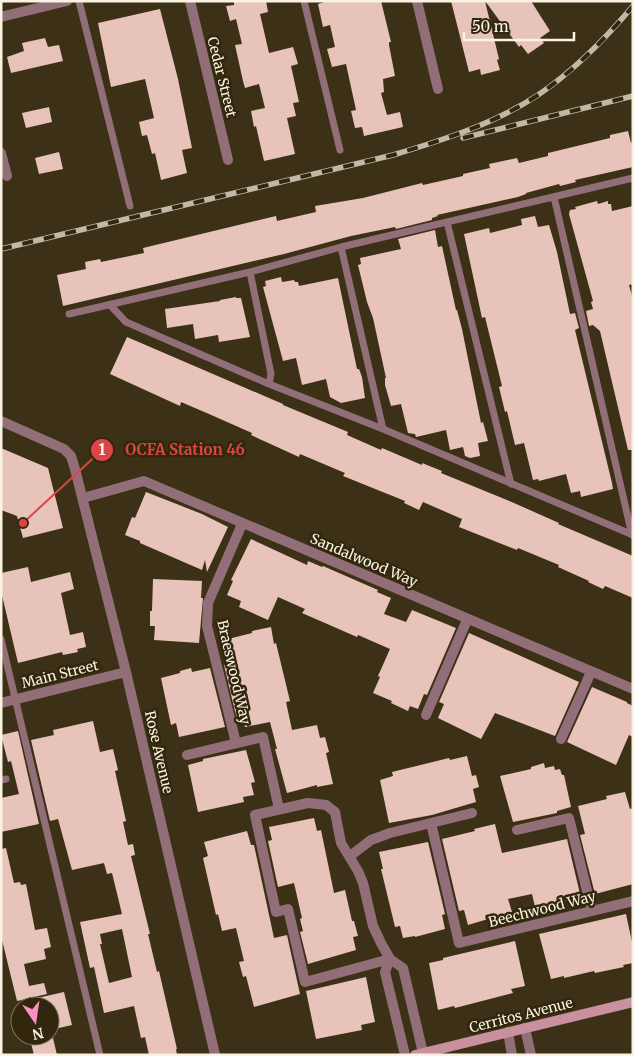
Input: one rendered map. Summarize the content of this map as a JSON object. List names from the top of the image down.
{
  "streets": {
    "main road": ["Cerritos Avenue"],
    "street": [
      "Cedar Street",
      "Sandalwood Way",
      "Braeswood Way",
      "Main Street",
      "Rose Avenue",
      "Beechwood Way"
    ]
  },
  "crossings": [
    ["Sandalwood Way", "Braeswood Way"],
    ["Sandalwood Way", "Rose Avenue"],
    ["Main Street", "Rose Avenue"]
  ],
  "places": ["OCFA Station 46"],
  "scale_bar": "50 m",
  "north": "bottom"
}
